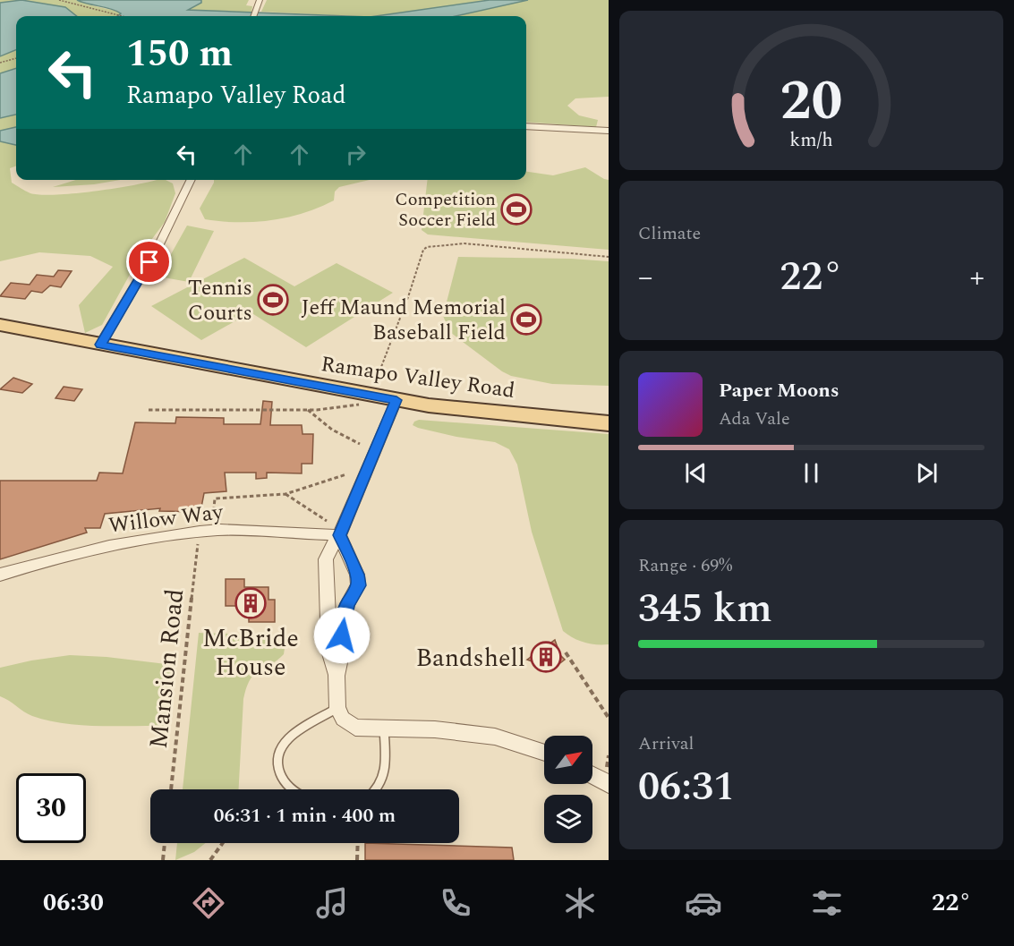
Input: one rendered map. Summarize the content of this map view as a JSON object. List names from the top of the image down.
{
  "streets": {
    "main road": ["Ramapo Valley Road"],
    "street": ["Willow Way"],
    "path": ["Mansion Road"]
  },
  "places": {
    "sports": ["Competition Soccer Field", "Tennis Courts", "Jeff Maund Memorial Baseball Field"],
    "building": ["McBride House", "Bandshell"]
  },
  "north": "top right",
  "page": {
    "turn": ["150 m", "Ramapo Valley Road"],
    "tile": [
      "Climate",
      ["Range · 69%", "345 km"],
      ["Arrival", "06:31"]
    ],
    "heat": ["−", "22°", "+"],
    "song": ["Paper Moons", "Ada Vale"],
    "limit": "30",
    "trip": "06:31 · 1 min · 400 m",
    "tabs": ["06:30", "22°"],
    "gauge": ["20", "km/h"]
  }
}
